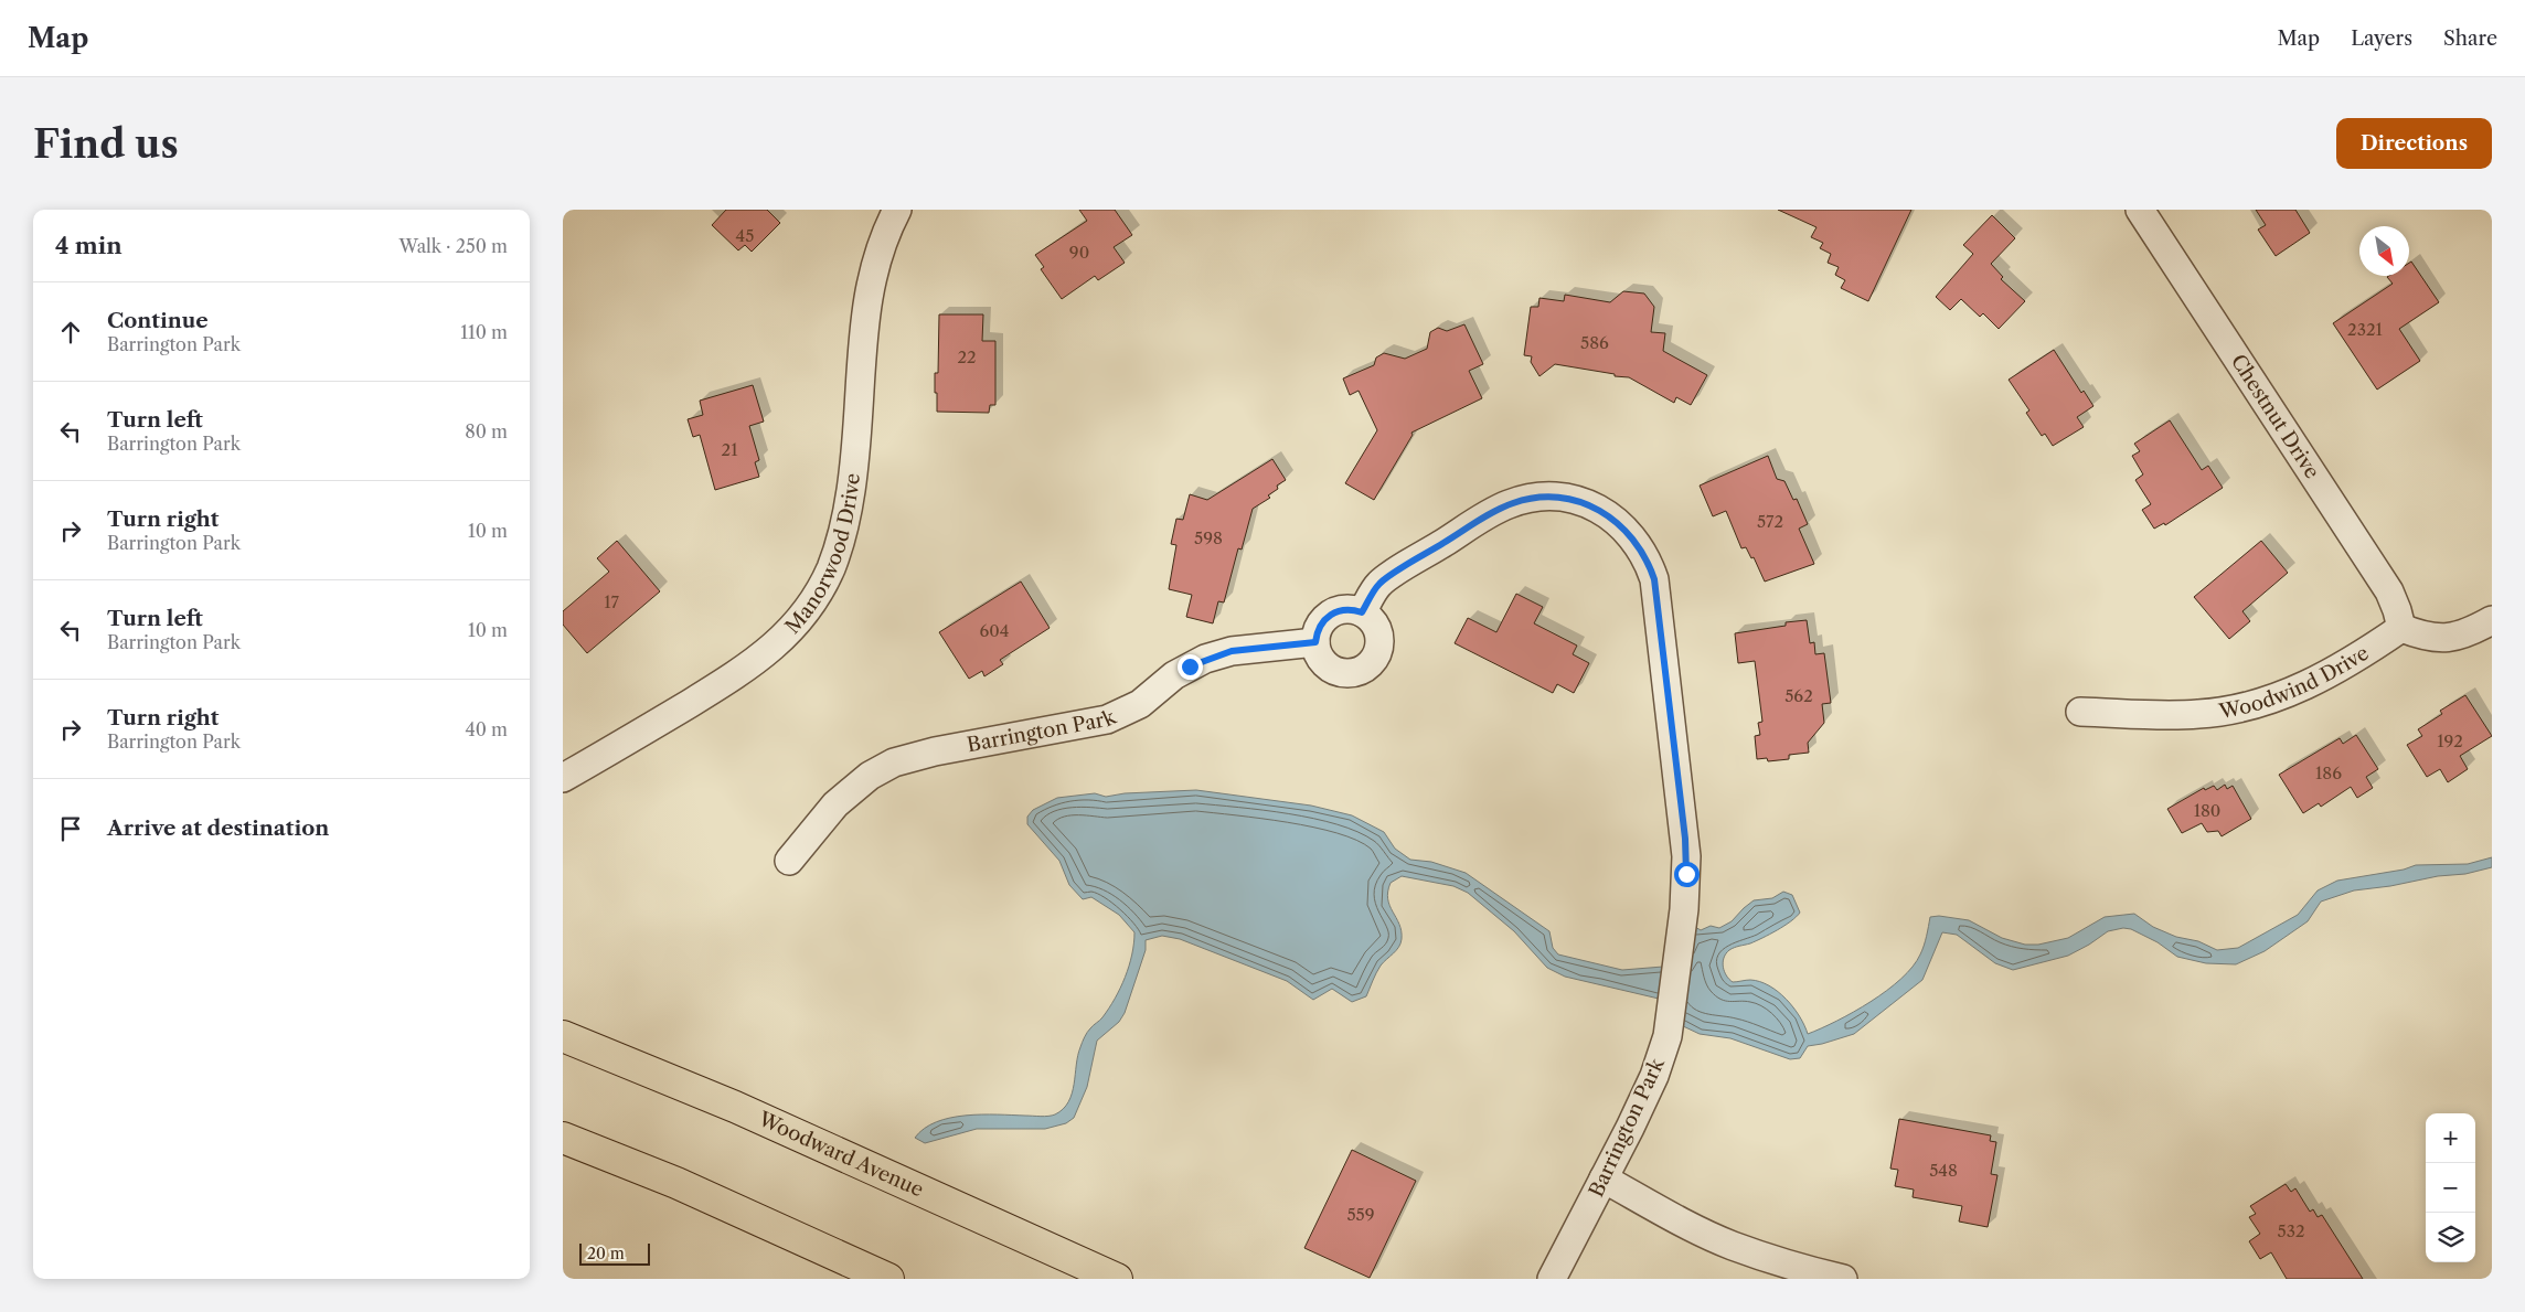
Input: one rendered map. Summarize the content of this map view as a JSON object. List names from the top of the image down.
{
  "streets": {
    "main road": ["Woodward Avenue"],
    "street": [
      "Chestnut Drive",
      "Manorwood Drive",
      "Woodwind Drive",
      "Barrington Park"
    ]
  },
  "crossings": [
    ["Chestnut Drive", "Woodwind Drive"]
  ],
  "house_numbers": [
    "45",
    "90",
    "2321",
    "586",
    "22",
    "21",
    "572",
    "598",
    "17",
    "604",
    "562",
    "192",
    "186",
    "180",
    "548",
    "559",
    "532"
  ],
  "scale_bar": "20 m",
  "north": "bottom right",
  "page": {
    "header": "Map",
    "nav": ["Map", "Layers", "Share"],
    "buttons": "Directions",
    "title": "Find us",
    "heading": ["4 min", "Walk · 250 m"],
    "list": [
      ["Continue", "Barrington Park", "110 m"],
      ["Turn left", "Barrington Park", "80 m"],
      ["Turn right", "Barrington Park", "10 m"],
      ["Turn left", "Barrington Park", "10 m"],
      ["Turn right", "Barrington Park", "40 m"],
      "Arrive at destination"
    ],
    "map_buttons": ["+", "−"],
    "scale": "20 m"
  }
}
